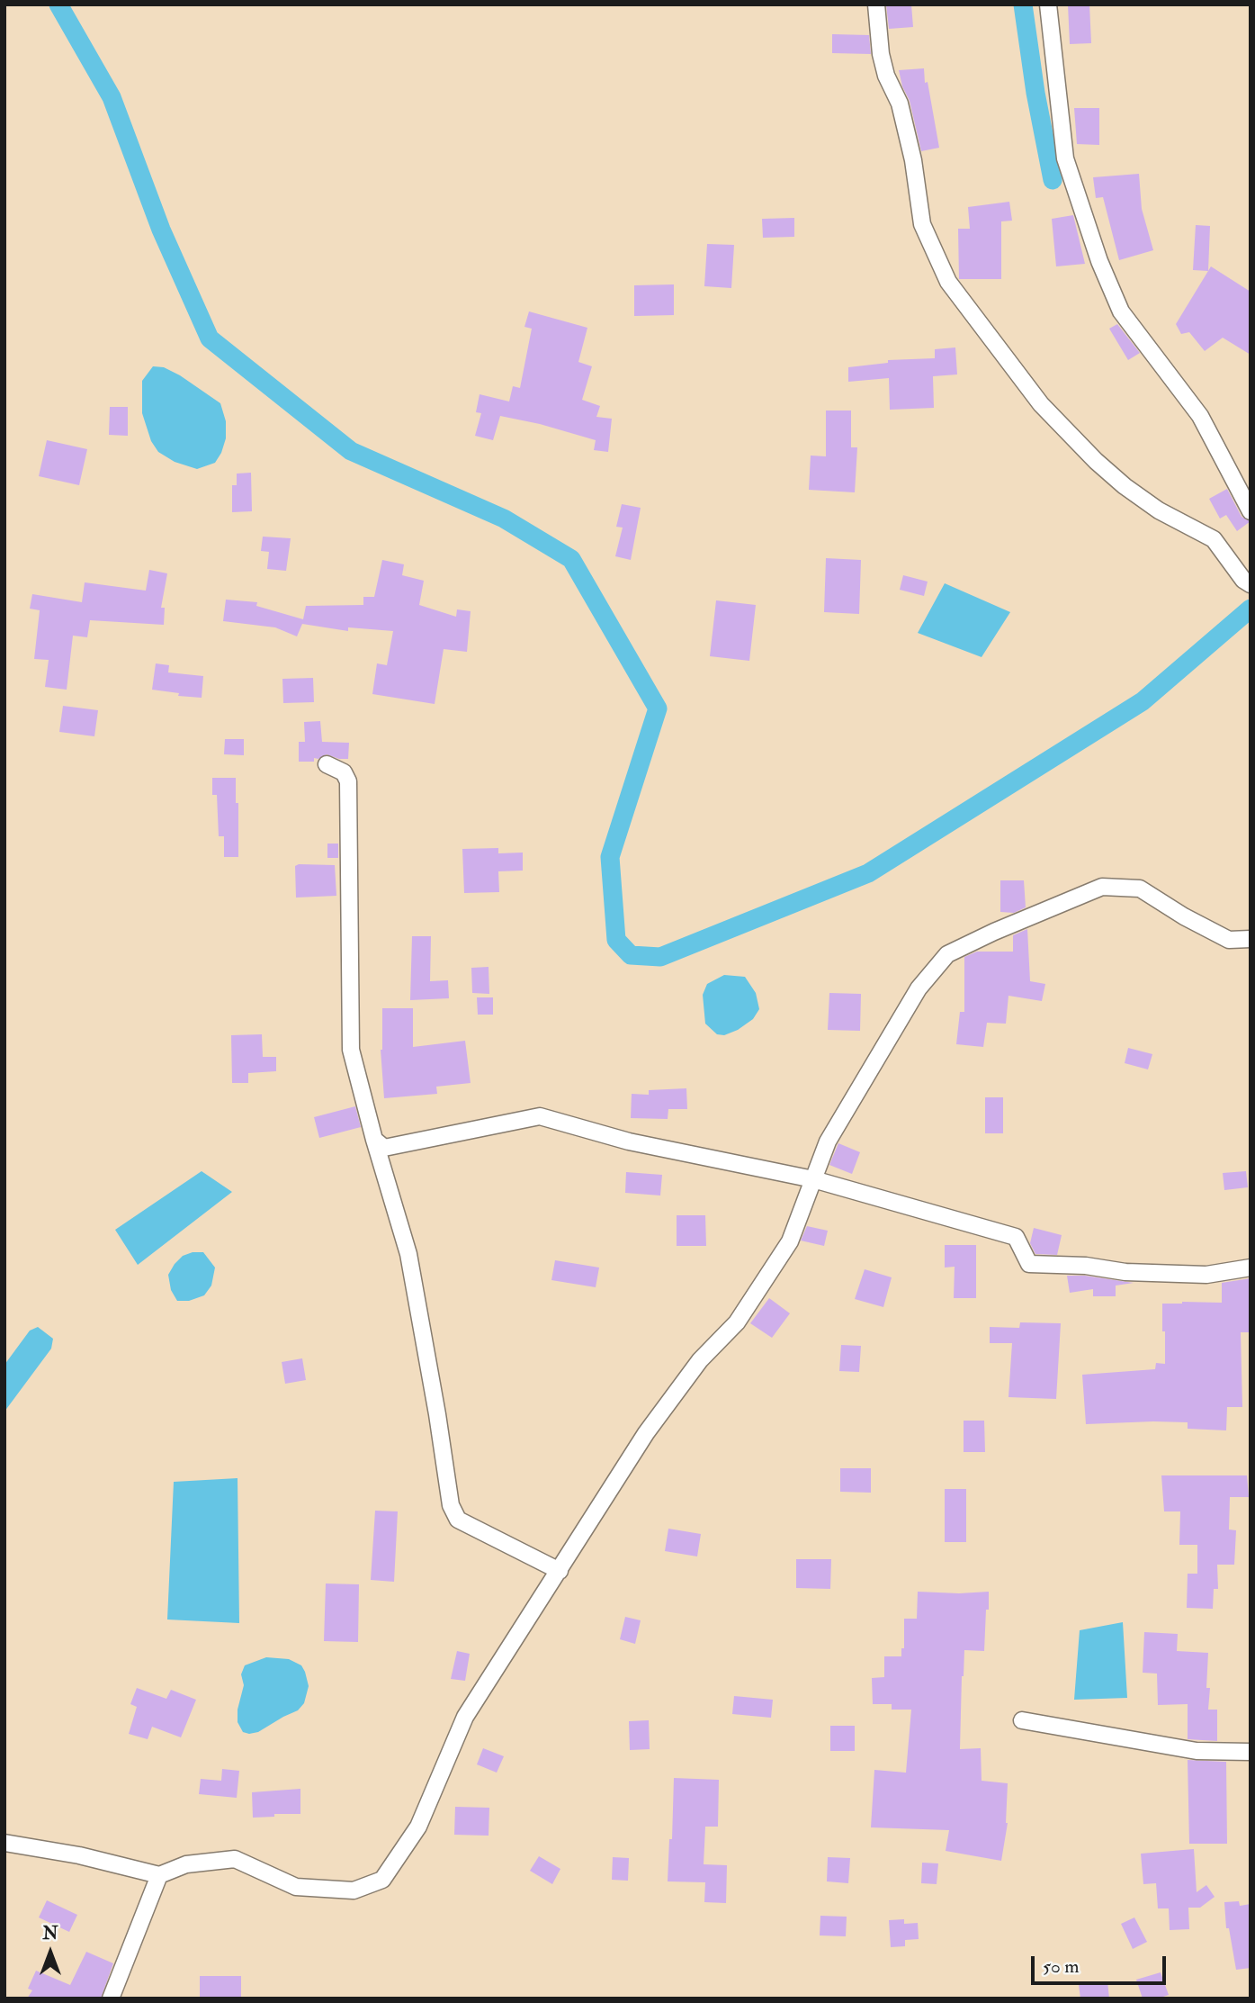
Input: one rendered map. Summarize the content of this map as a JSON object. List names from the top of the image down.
{
  "scale_bar": "50 m",
  "north": "top"
}
